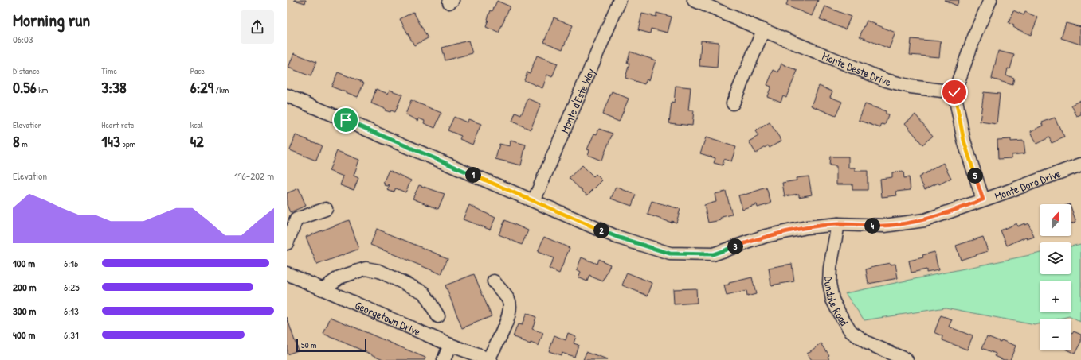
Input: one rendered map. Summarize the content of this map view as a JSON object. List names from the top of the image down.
{
  "streets": {
    "street": [
      "Monte Deste Drive",
      "Monte d'Este Way",
      "Monte Doro Drive",
      "Dundale Road",
      "Georgetown Drive"
    ]
  },
  "crossings": [
    ["Monte d'Este Way", "Monte Doro Drive"],
    ["Monte Doro Drive", "Dundale Road"]
  ],
  "scale_bar": "50 m",
  "north": "top",
  "page": {
    "heading": ["Morning run", "06:03"],
    "stats": [
      ["Distance", "0.56 km"],
      ["Time", "3:38"],
      ["Pace", "6:29 /km"],
      ["Elevation", "8 m"],
      ["Heart rate", "143 bpm"],
      ["kcal", "42"]
    ],
    "chart": ["Elevation", "196–202 m"],
    "pins": [
      "1",
      "5",
      "4",
      "2",
      "3"
    ],
    "map_buttons": ["+", "−"],
    "list": [
      {
        "name": "100 m",
        "note": "6:16"
      },
      {
        "name": "200 m",
        "note": "6:25"
      },
      {
        "name": "300 m",
        "note": "6:13"
      },
      {
        "name": "400 m",
        "note": "6:31"
      }
    ],
    "scale": "50 m"
  }
}
